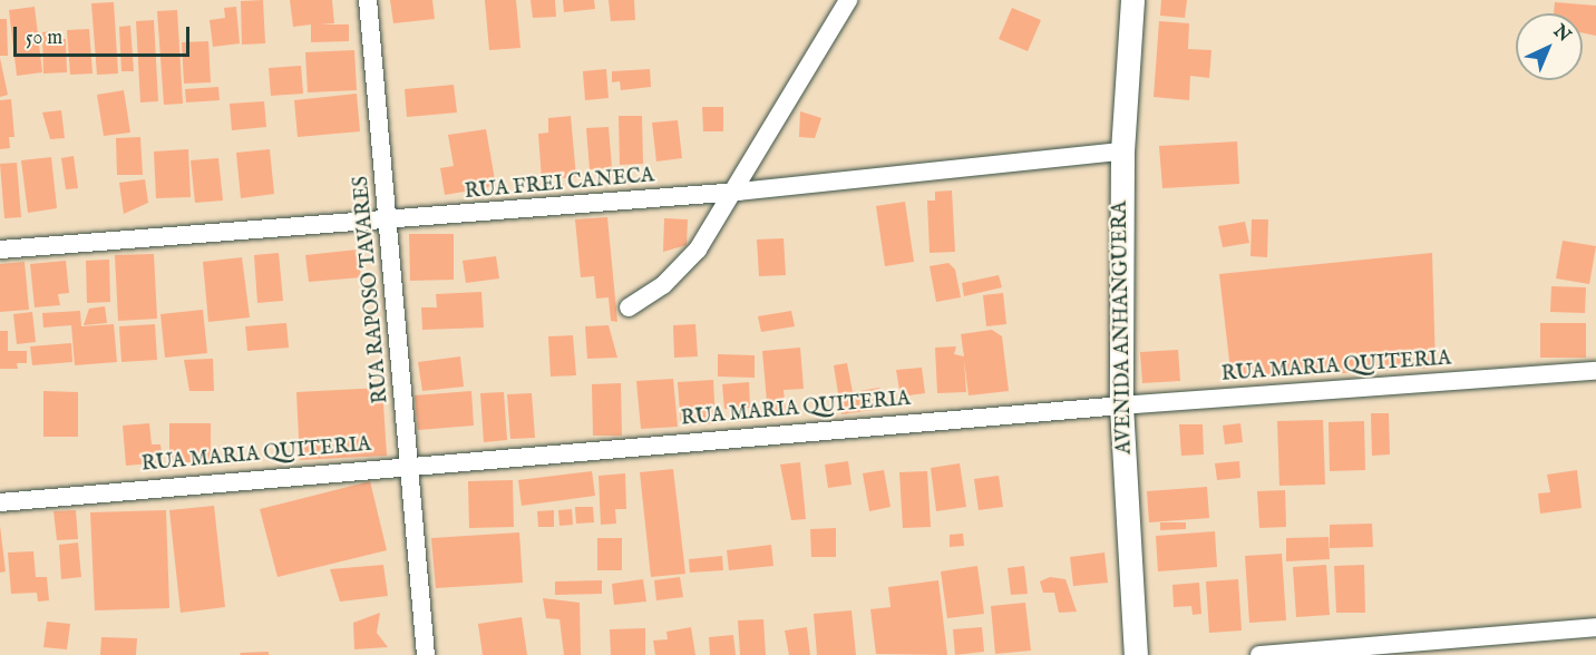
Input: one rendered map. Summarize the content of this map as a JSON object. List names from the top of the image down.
{
  "streets": {
    "street": [
      "RUA FREI CANECA",
      "RUA RAPOSO TAVARES",
      "AVENIDA ANHANGUERA",
      "RUA MARIA QUITERIA"
    ]
  },
  "crossings": [
    ["RUA FREI CANECA", "RUA RAPOSO TAVARES"],
    ["RUA FREI CANECA", "AVENIDA ANHANGUERA"],
    ["RUA RAPOSO TAVARES", "RUA MARIA QUITERIA"],
    ["AVENIDA ANHANGUERA", "RUA MARIA QUITERIA"]
  ],
  "scale_bar": "50 m",
  "north": "top right"
}
